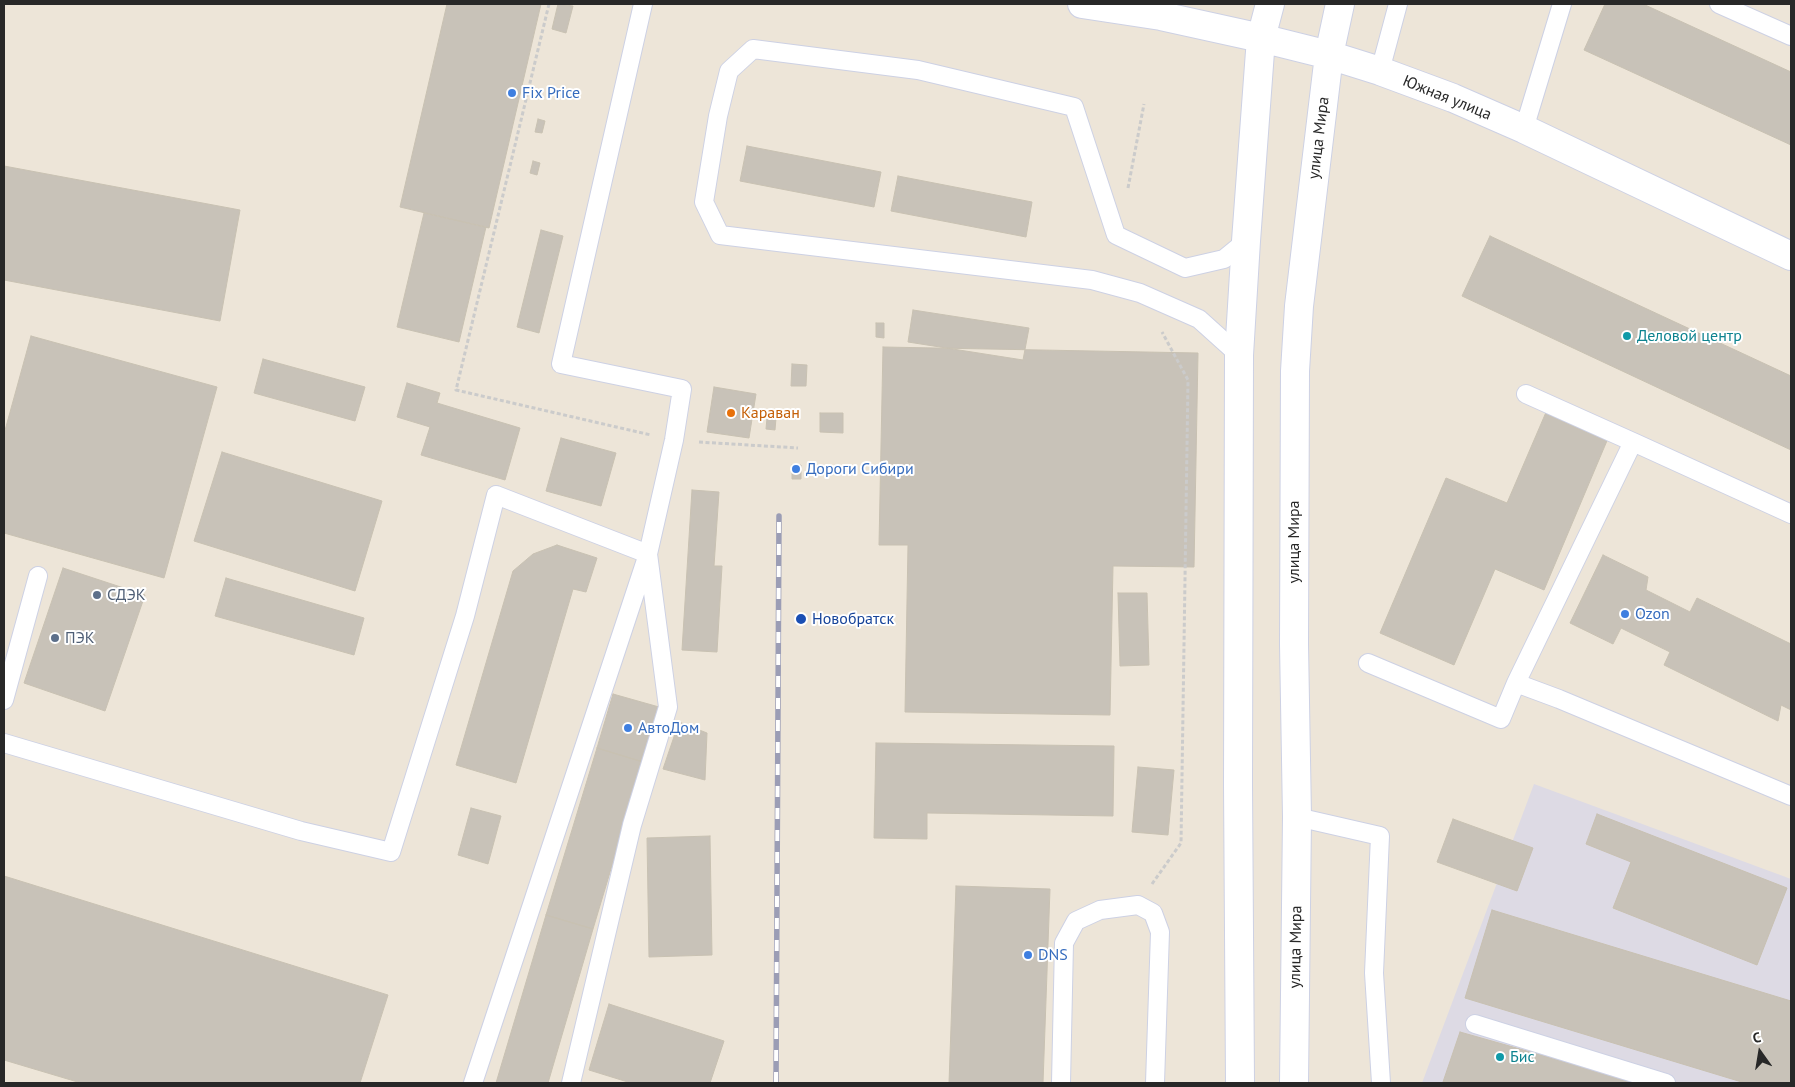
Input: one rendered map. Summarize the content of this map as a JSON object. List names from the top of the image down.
{
  "streets": {
    "street": ["Южная улица", "улица Мира"]
  },
  "crossings": [
    ["Южная улица", "улица Мира"]
  ],
  "places": [
    "Fix Price",
    "Деловой центр",
    "Караван",
    "Дороги Сибири",
    "СДЭК",
    "Ozon",
    "Новобратск",
    "ПЭК",
    "АвтоДом",
    "DNS",
    "Бис"
  ],
  "north": "top"
}
